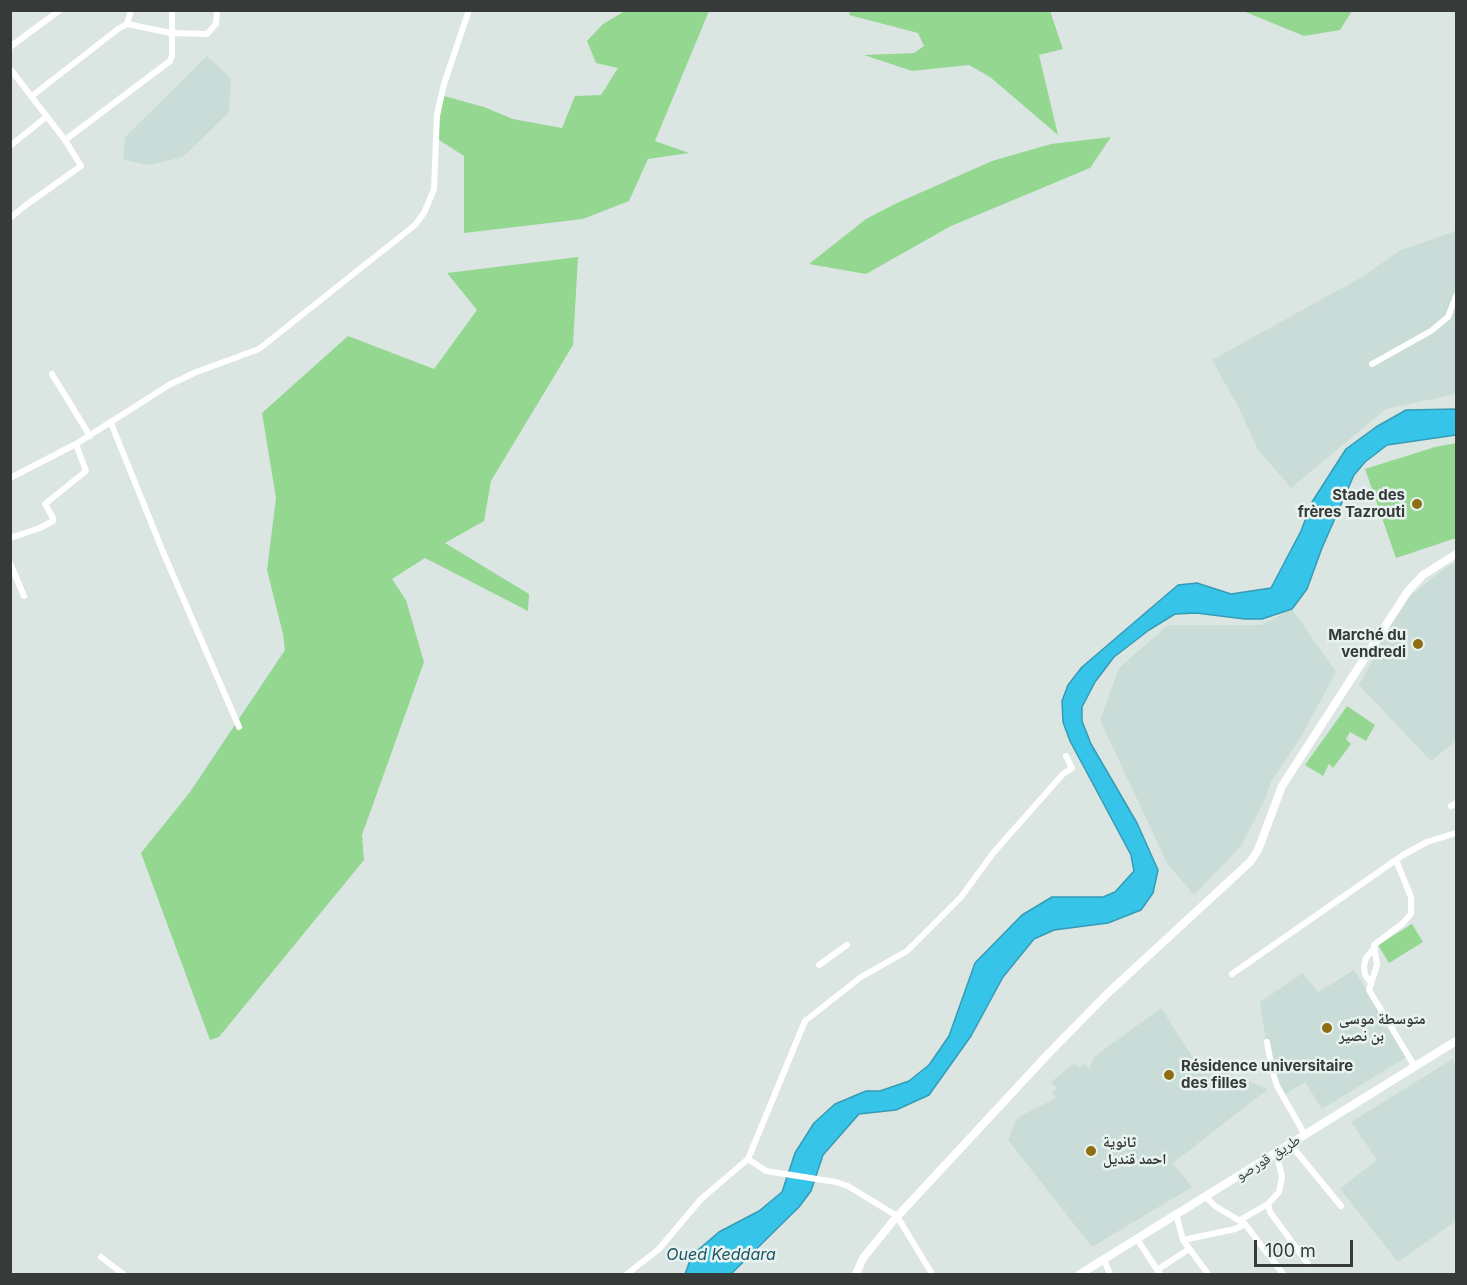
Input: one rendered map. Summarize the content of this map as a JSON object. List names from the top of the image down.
{
  "streets": {
    "main road": ["طريق قورصو"]
  },
  "water": ["Oued Keddara"],
  "places": [
    "Stade des frères Tazrouti",
    "Marché du vendredi",
    "متوسطة موسى بن نصير",
    "Résidence universitaire des filles",
    "ثانوية احمد قنديل"
  ],
  "scale_bar": "100 m"
}
